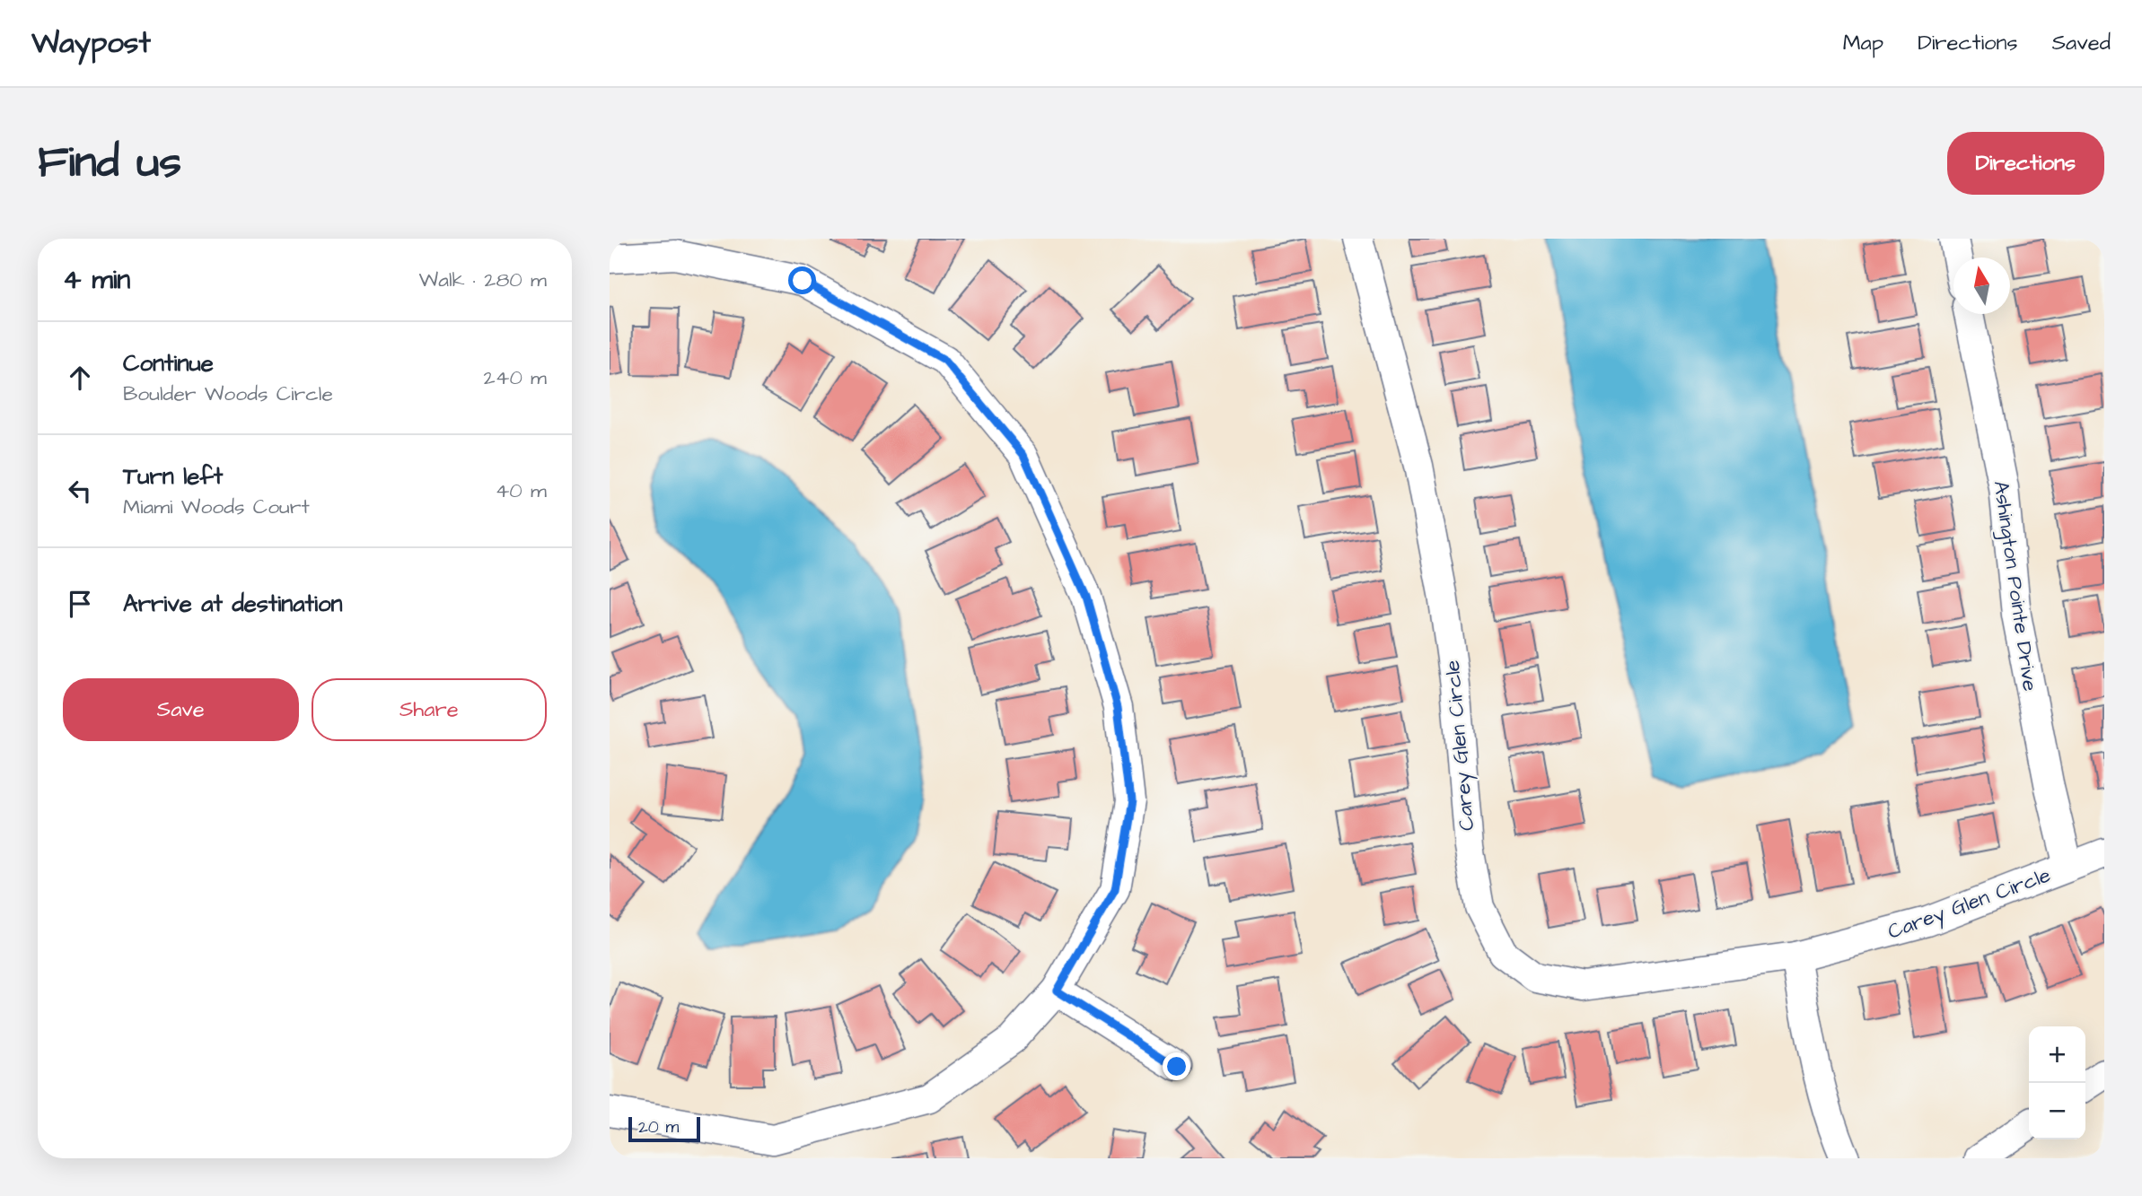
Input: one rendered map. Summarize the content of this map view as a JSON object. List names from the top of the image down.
{
  "streets": {
    "street": ["Ashington Pointe Drive", "Carey Glen Circle"]
  },
  "crossings": [
    ["Ashington Pointe Drive", "Carey Glen Circle"]
  ],
  "scale_bar": "20 m",
  "north": "top",
  "page": {
    "header": "Waypost",
    "nav": ["Map", "Directions", "Saved"],
    "buttons": [
      "Directions",
      ["Save", "Share"]
    ],
    "title": "Find us",
    "heading": ["4 min", "Walk · 280 m"],
    "list": [
      ["Continue", "Boulder Woods Circle", "240 m"],
      ["Turn left", "Miami Woods Court", "40 m"],
      "Arrive at destination"
    ],
    "map_buttons": ["+", "−"],
    "scale": "20 m"
  }
}
